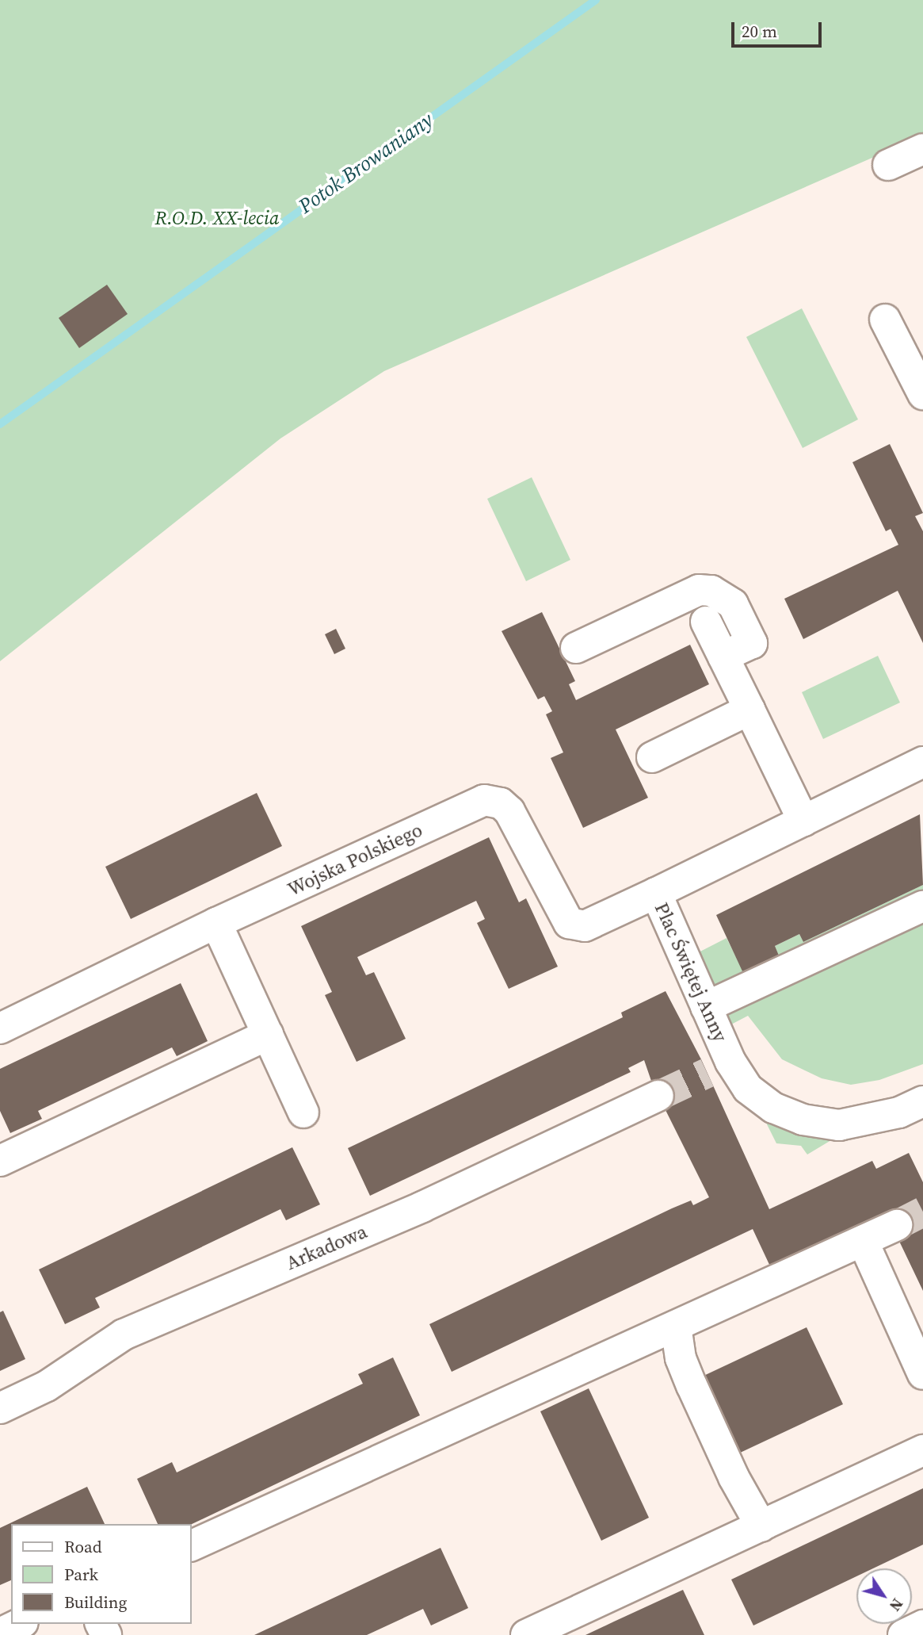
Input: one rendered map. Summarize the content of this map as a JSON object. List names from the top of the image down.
{
  "streets": {
    "street": ["Wojska Polskiego", "Plac Świętej Anny", "Arkadowa"]
  },
  "crossings": [
    ["Wojska Polskiego", "Plac Świętej Anny"]
  ],
  "water": ["Potok Browaniany"],
  "parks": ["R.O.D. XX-lecia"],
  "legend": ["Road", "Park", "Building"],
  "scale_bar": "20 m",
  "north": "bottom right"
}
